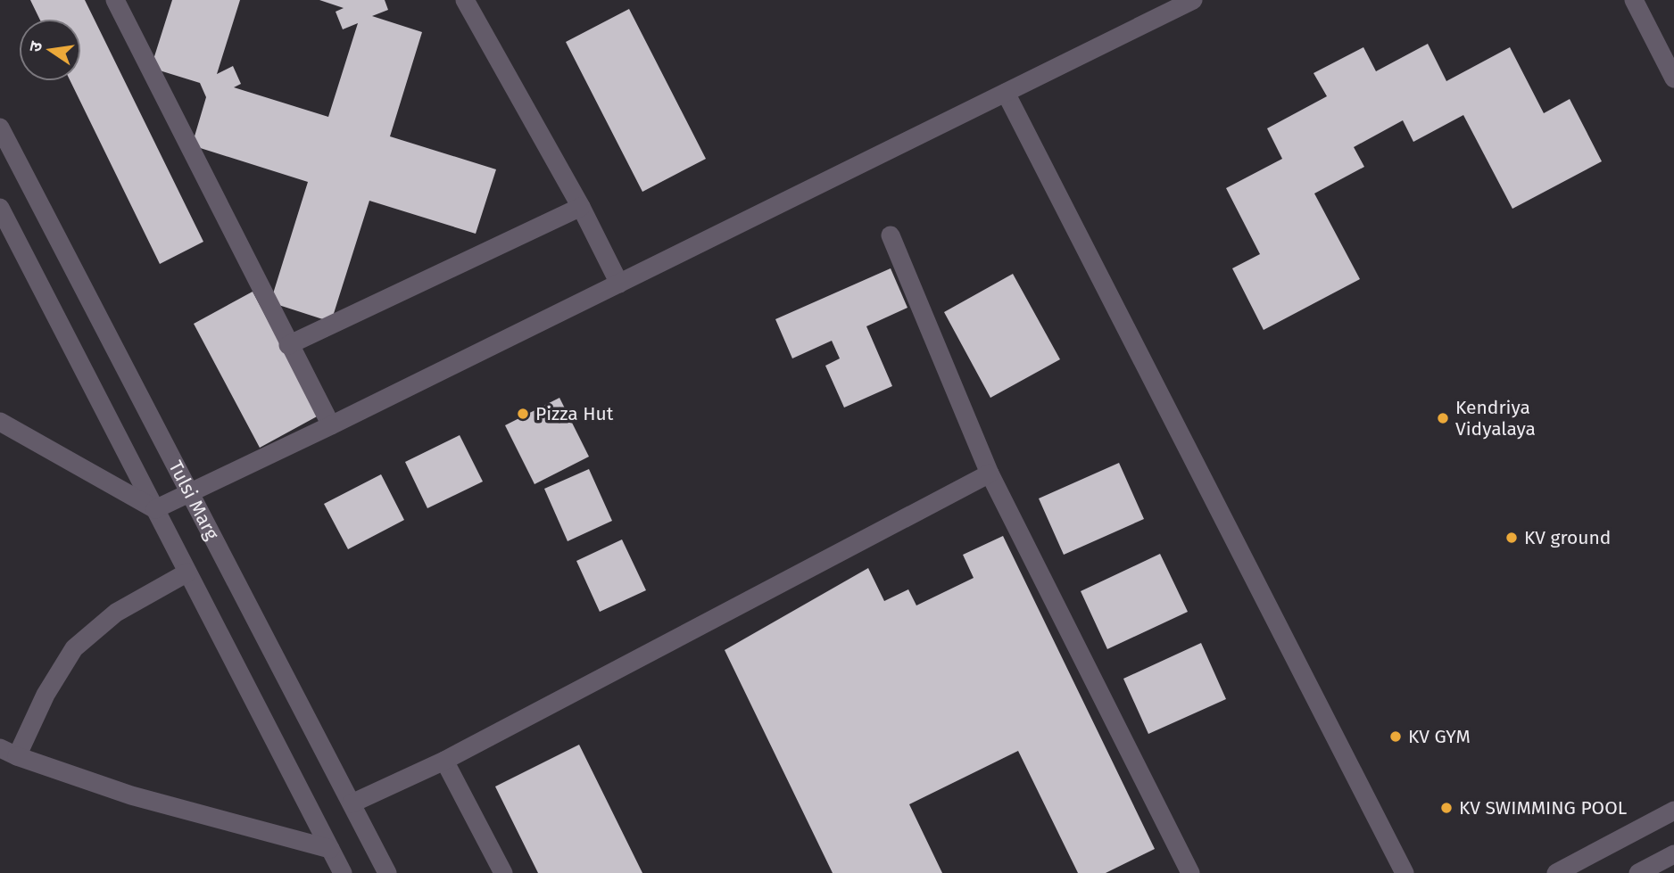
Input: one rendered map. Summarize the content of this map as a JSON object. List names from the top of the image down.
{
  "streets": {
    "street": ["Tulsi Marg"]
  },
  "places": [
    "Pizza Hut",
    "Kendriya Vidyalaya",
    "KV ground",
    "KV GYM",
    "KV SWIMMING POOL"
  ],
  "north": "left"
}
